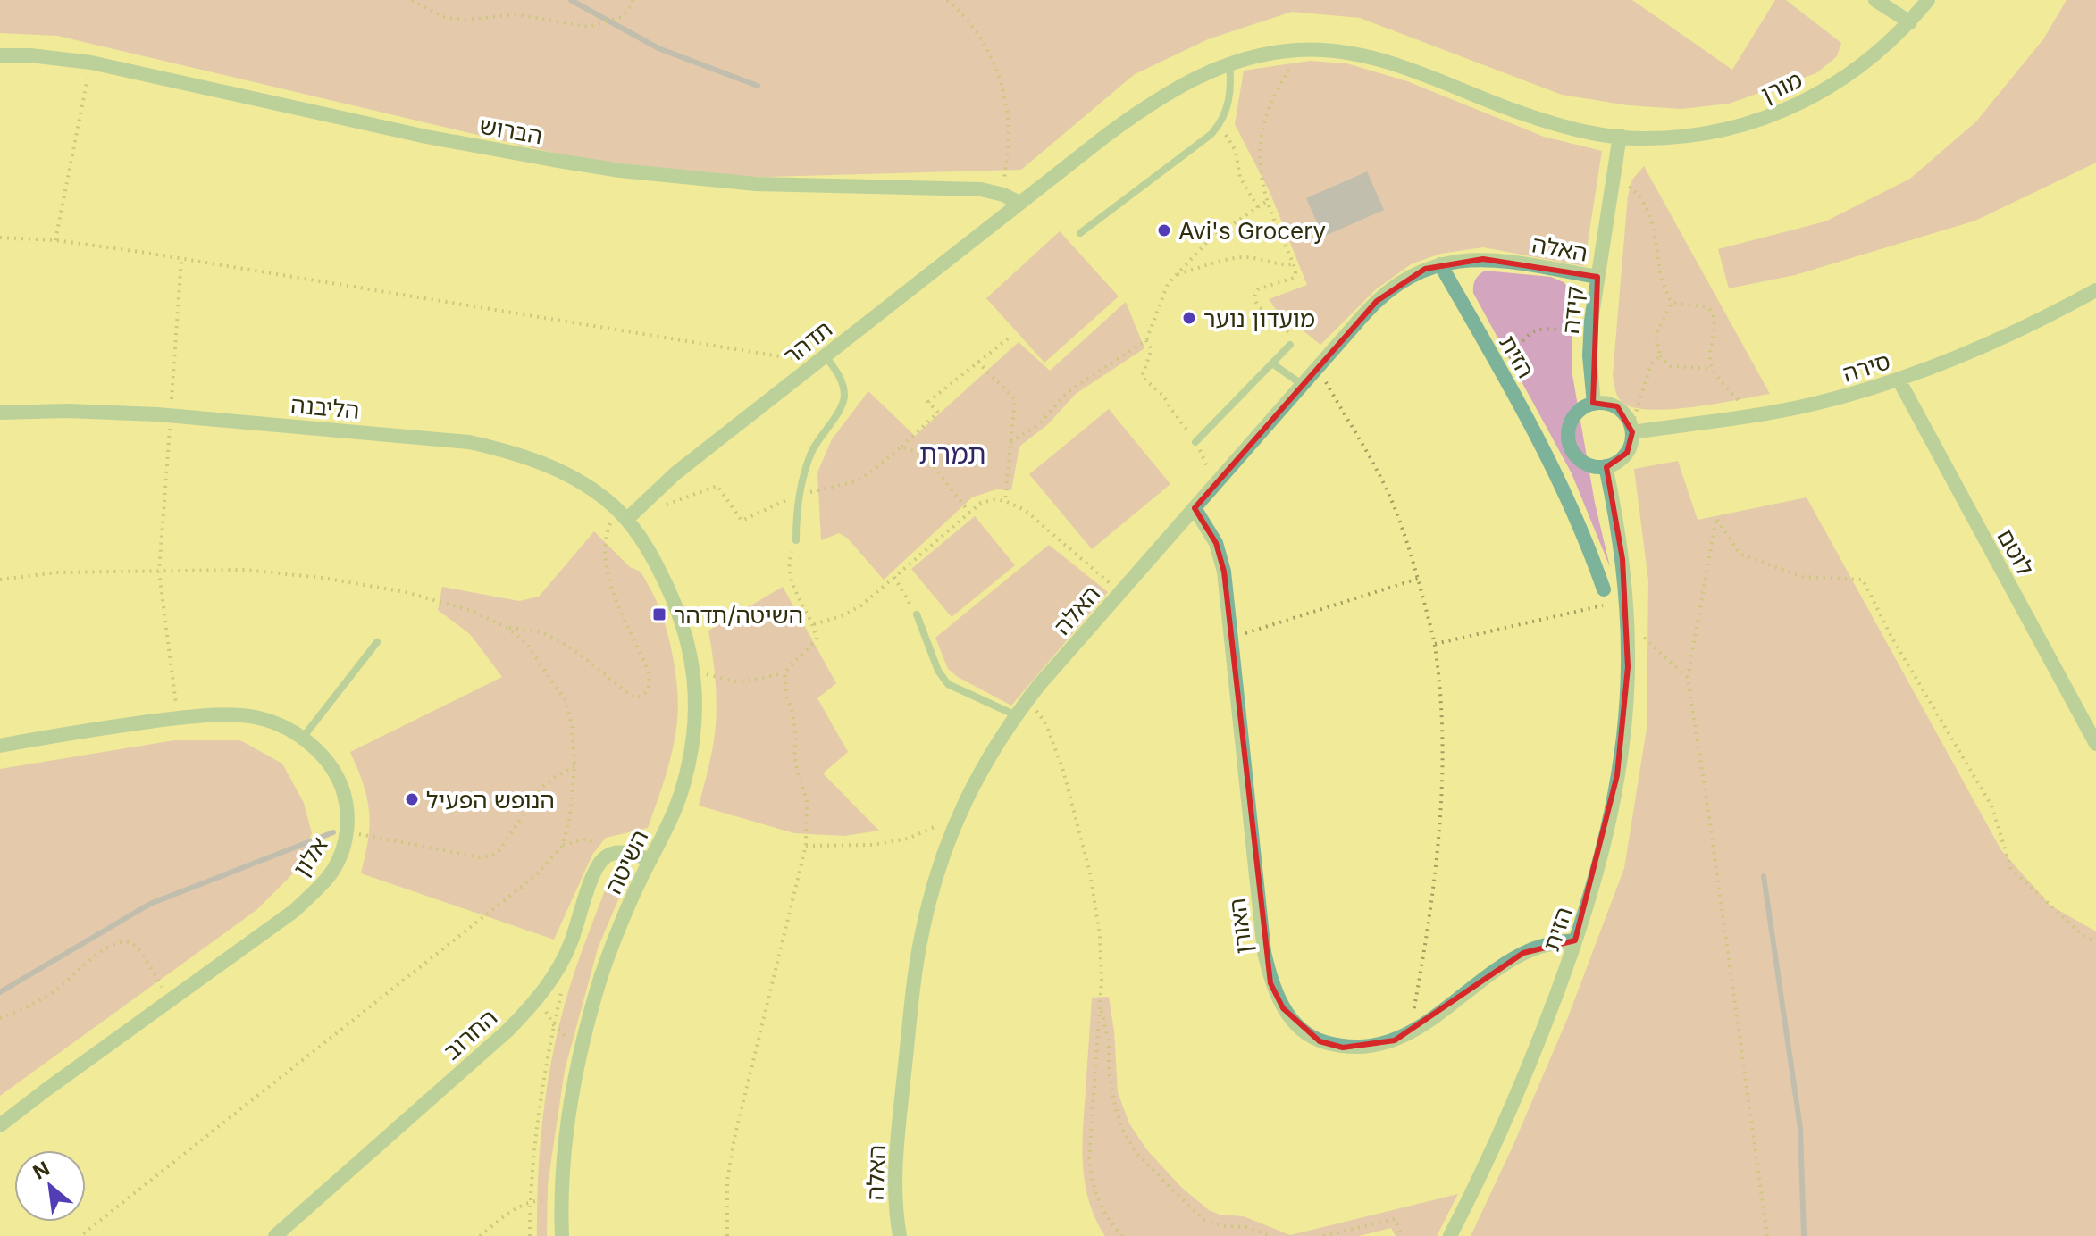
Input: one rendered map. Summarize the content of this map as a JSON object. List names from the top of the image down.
{
  "streets": {
    "street": [
      "מורן",
      "הברוש",
      "האלה",
      "קידה",
      "תדהר",
      "הזית",
      "סירה",
      "הליבנה",
      "לוטם",
      "אלון",
      "השיטה",
      "האורן",
      "החרוב"
    ]
  },
  "crossings": [
    ["מורן", "קידה"],
    ["מורן", "תדהר"],
    ["הברוש", "תדהר"],
    ["האלה", "קידה"],
    ["האלה", "הזית"],
    ["האלה", "האורן"],
    ["קידה", "סירה"],
    ["תדהר", "הליבנה"],
    ["תדהר", "השיטה"],
    ["הזית", "האורן"],
    ["סירה", "לוטם"],
    ["הליבנה", "השיטה"]
  ],
  "districts": ["תמרת"],
  "places": {
    "other": ["Avi's Grocery", "מועדון נוער", "הנופש הפעיל"],
    "transit": ["השיטה/תדהר"]
  },
  "north": "top left"
}
